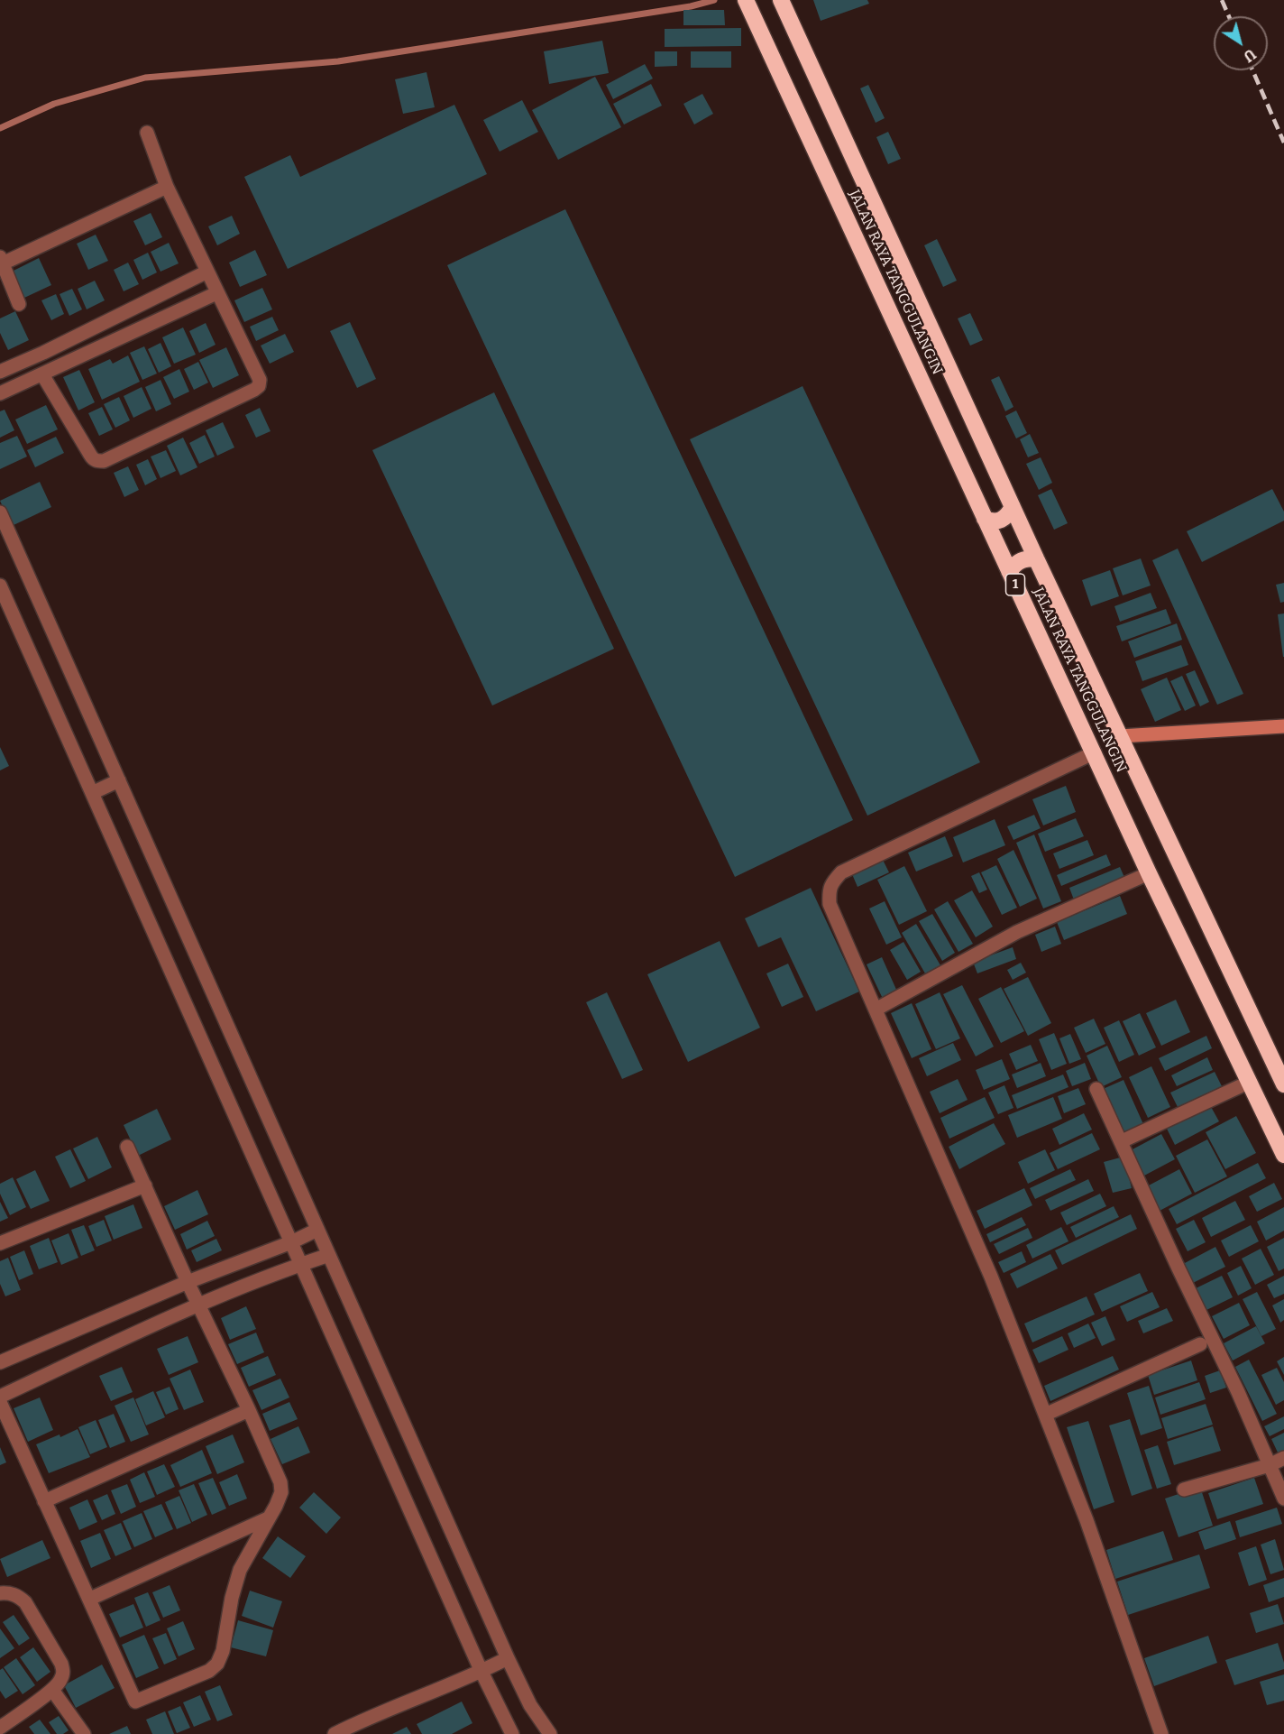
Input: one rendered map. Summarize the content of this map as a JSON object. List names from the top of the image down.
{
  "streets": {
    "highway": ["JALAN RAYA TANGGULANGIN", "1"]
  },
  "north": "bottom right"
}
